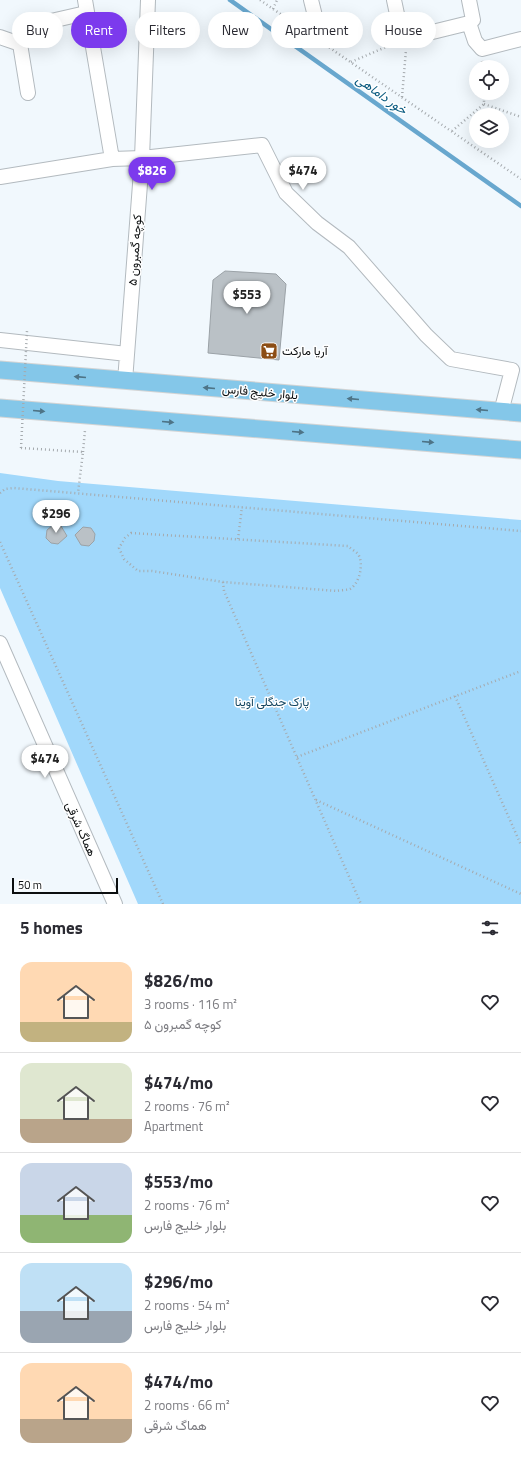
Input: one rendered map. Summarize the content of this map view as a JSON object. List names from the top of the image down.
{
  "streets": {
    "main road": ["بلوار خلیج فارس"],
    "street": ["کوچه گمبرون ۵", "هماگ شرقی"]
  },
  "crossings": [
    ["کوچه گمبرون ۵", "بلوار خلیج فارس"]
  ],
  "water": ["خور داماهی"],
  "parks": ["پارک جنگلی آوینا"],
  "places": {
    "supermarket": ["آریا مارکت"]
  },
  "scale_bar": "50 m",
  "page": {
    "chip": [
      "Buy",
      "Rent",
      "Filters",
      "New",
      "Apartment",
      "House"
    ],
    "price": [
      "$826",
      "$474",
      "$553",
      "$296",
      "$474"
    ],
    "scale": "50 m",
    "heading": "5 homes",
    "list": [
      {
        "name": "$826/mo",
        "note": "3 rooms · 116 m² · کوچه گمبرون ۵"
      },
      {
        "name": "$474/mo",
        "note": "2 rooms · 76 m² · Apartment"
      },
      {
        "name": "$553/mo",
        "note": "2 rooms · 76 m² · بلوار خلیج فارس"
      },
      {
        "name": "$296/mo",
        "note": "2 rooms · 54 m² · بلوار خلیج فارس"
      },
      {
        "name": "$474/mo",
        "note": "2 rooms · 66 m² · هماگ شرقی"
      }
    ]
  }
}
